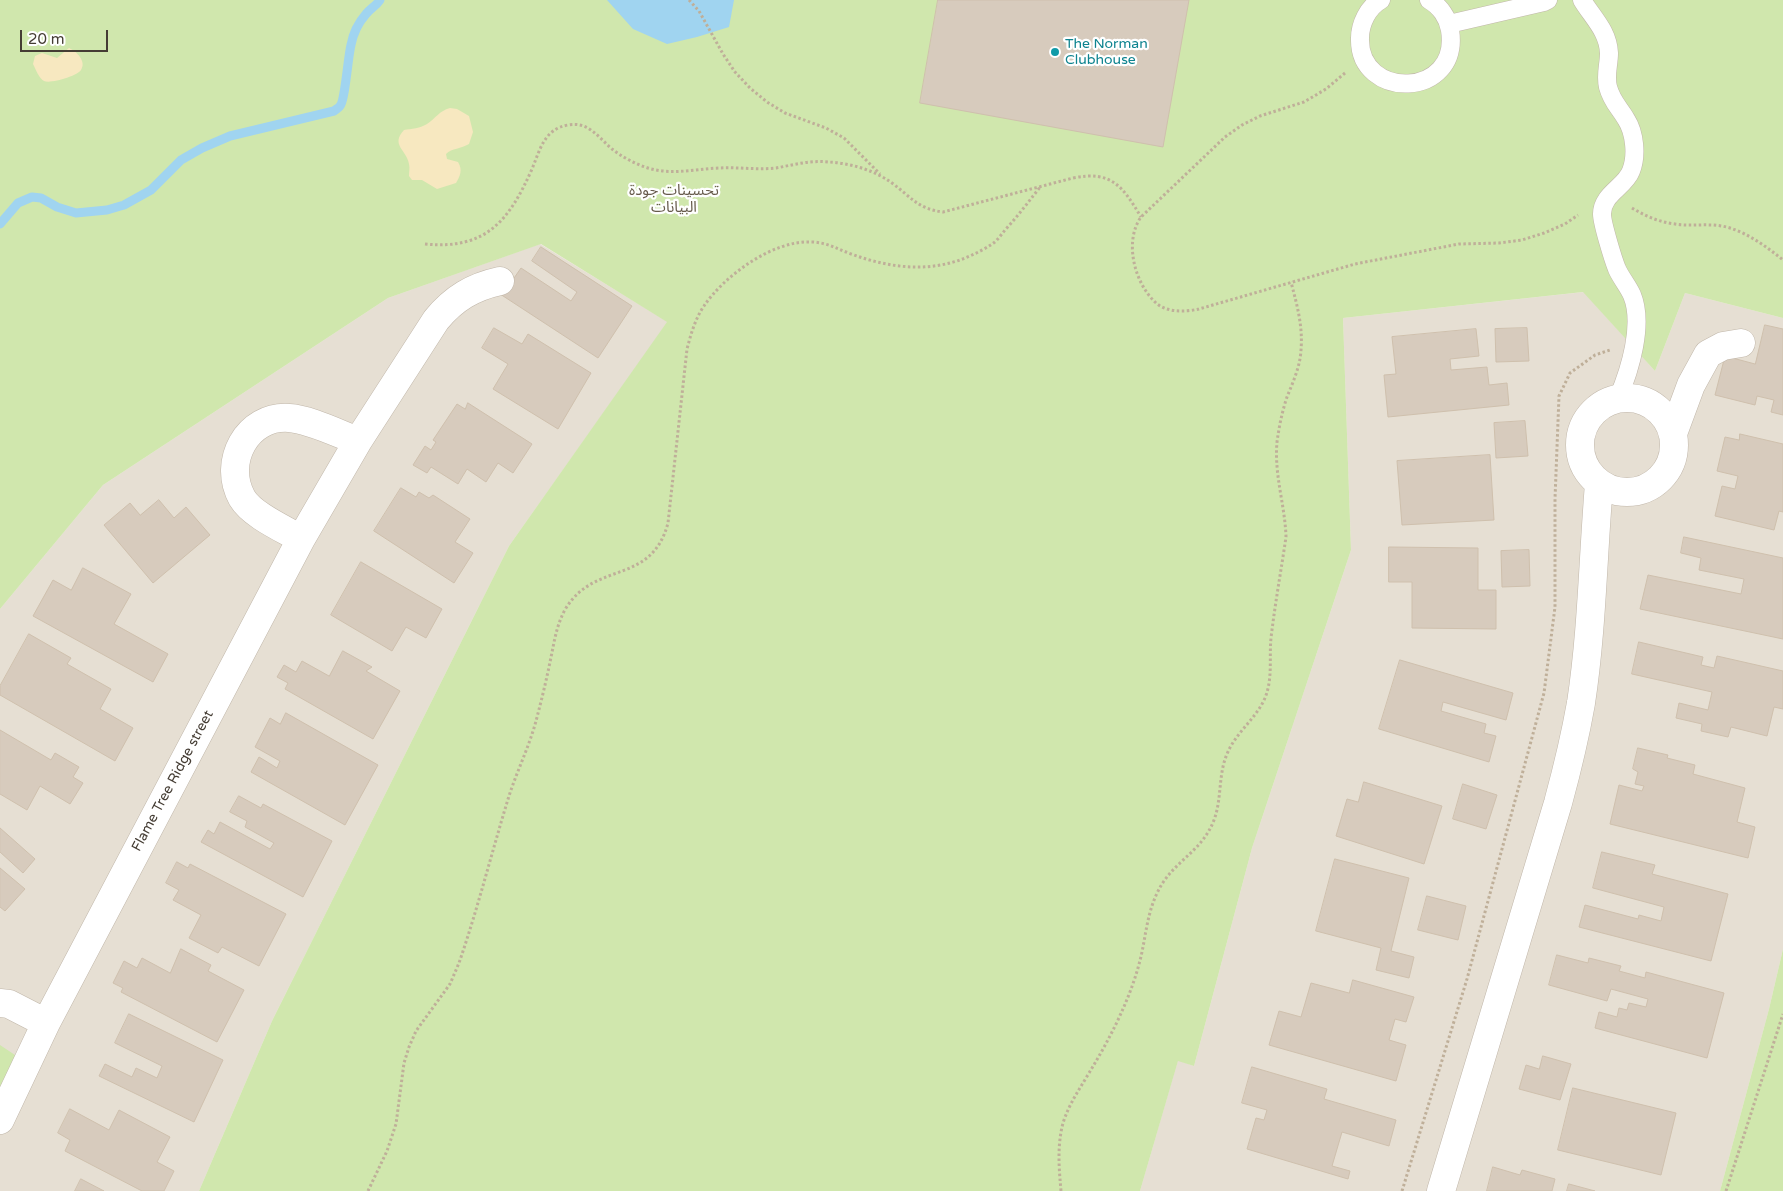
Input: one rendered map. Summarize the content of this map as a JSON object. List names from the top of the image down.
{
  "streets": {
    "street": ["Flame Tree Ridge street"]
  },
  "districts": ["تحسينات جودة البيانات"],
  "places": ["The Norman Clubhouse"],
  "scale_bar": "20 m"
}
